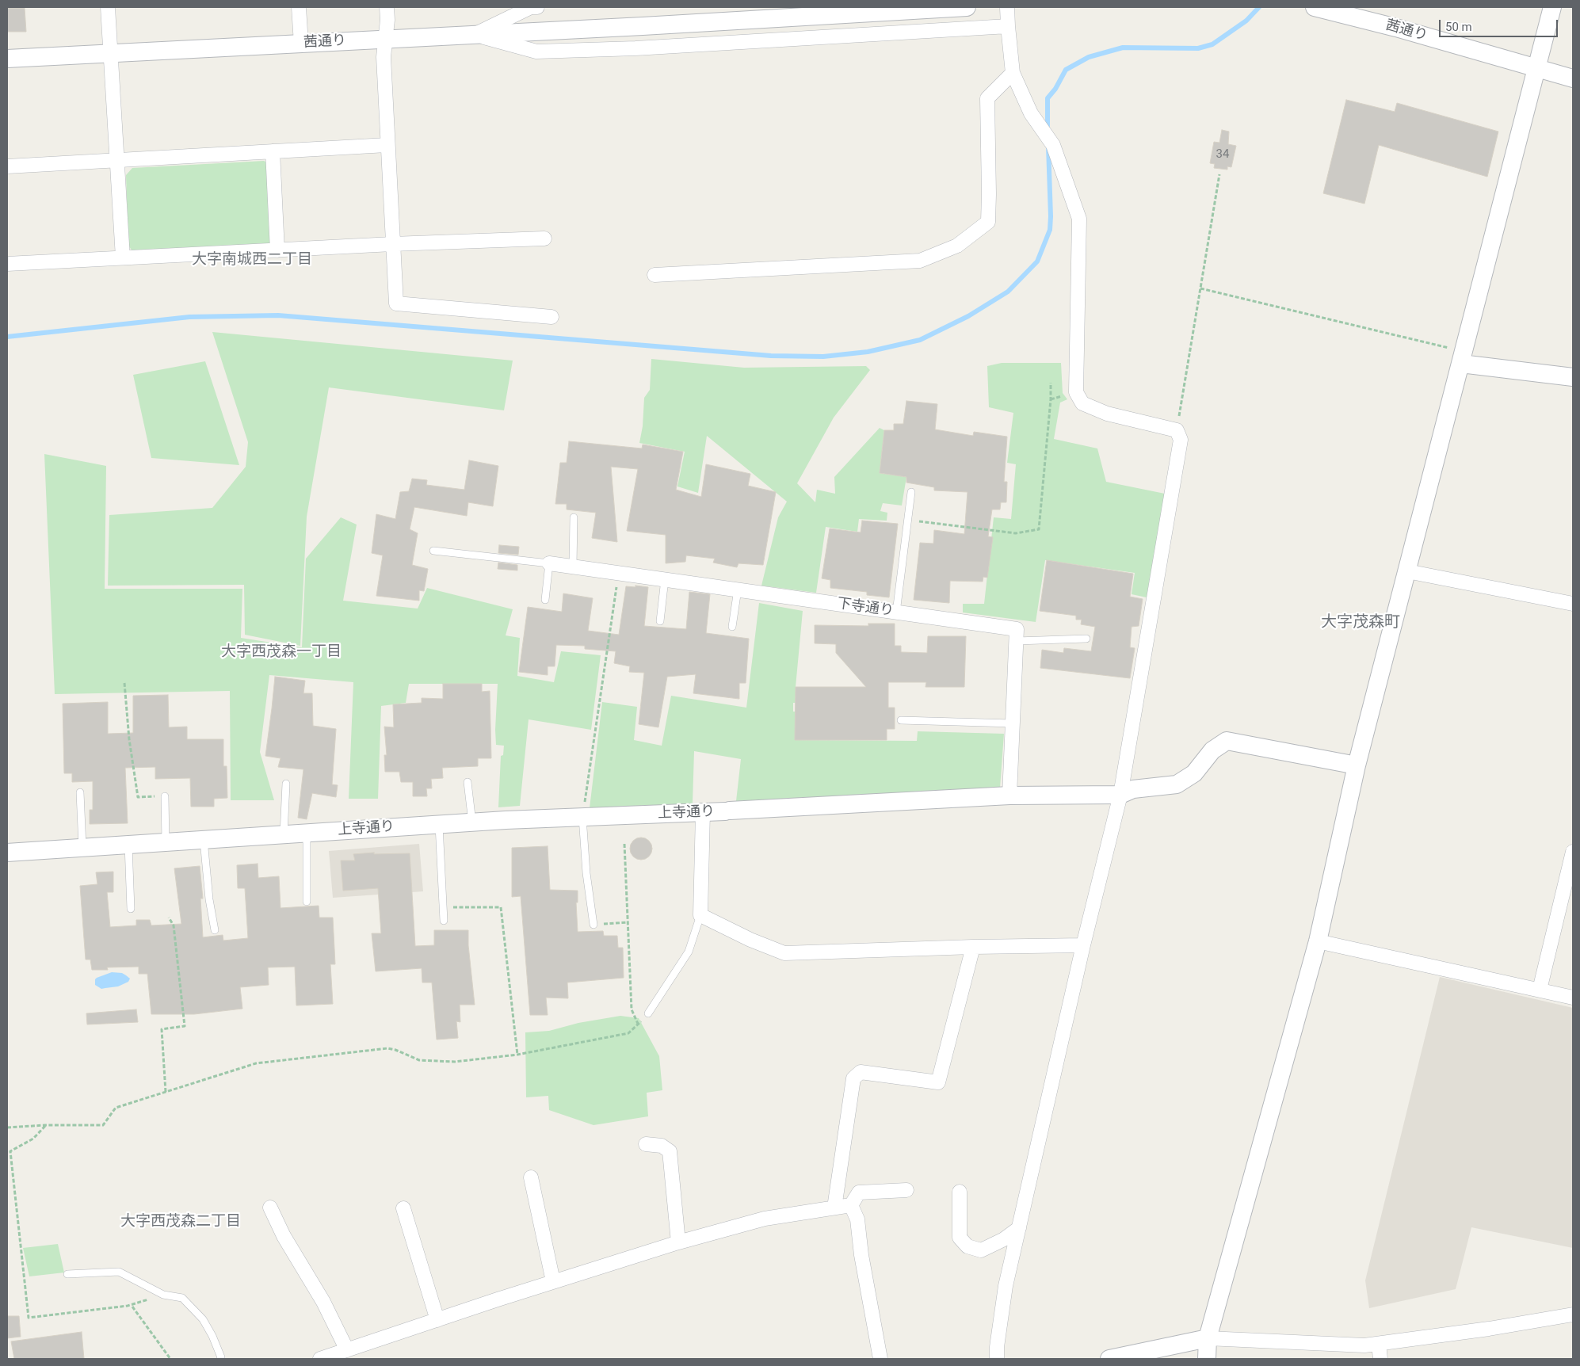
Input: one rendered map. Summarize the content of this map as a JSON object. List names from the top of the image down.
{
  "streets": {
    "street": ["茜通り", "下寺通り", "上寺通り"]
  },
  "districts": [
    "大字南城西二丁目",
    "大字茂森町",
    "大字西茂森一丁目",
    "大字西茂森二丁目"
  ],
  "house_numbers": ["34"],
  "scale_bar": "50 m"
}
